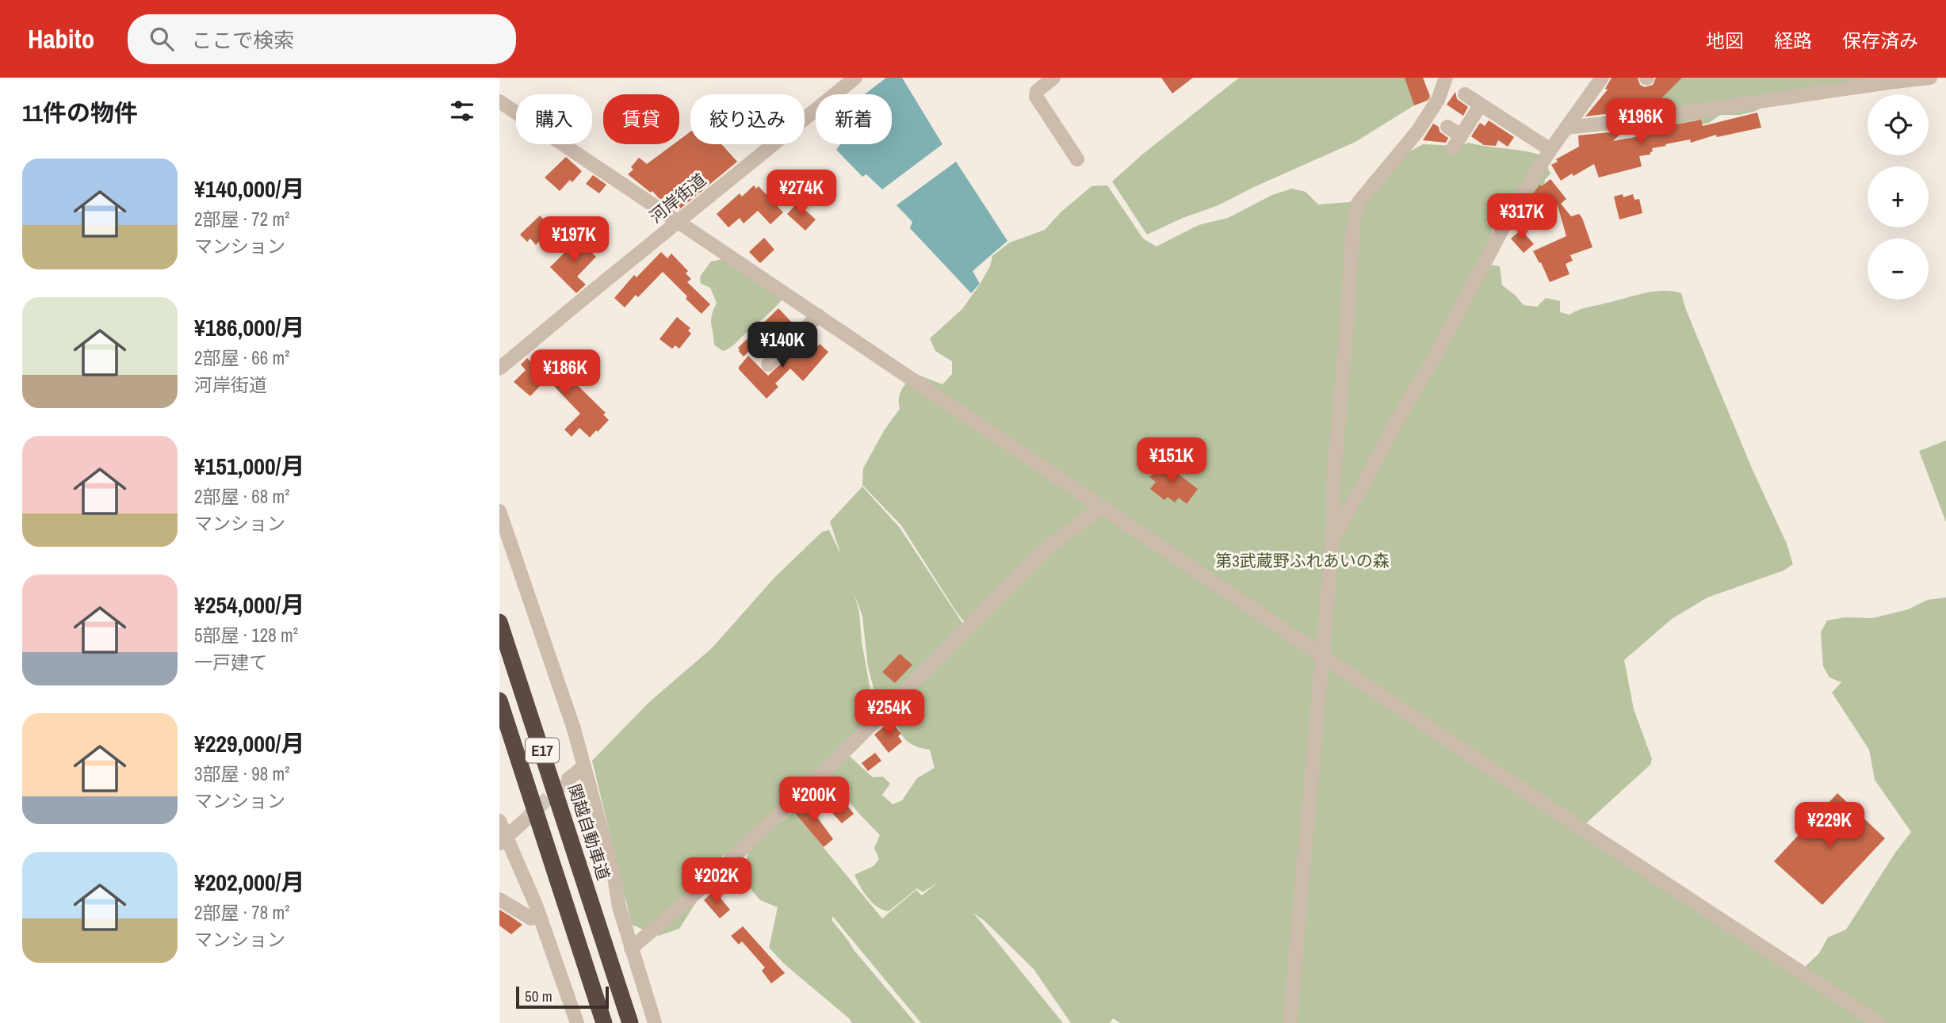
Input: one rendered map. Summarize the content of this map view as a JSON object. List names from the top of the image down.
{
  "streets": {
    "highway": ["E17", "関越自動車道"],
    "street": ["河岸街道"]
  },
  "parks": ["第3武蔵野ふれあいの森"],
  "scale_bar": "50 m",
  "page": {
    "header": "Habito",
    "search": "ここで検索",
    "nav": ["地図", "経路", "保存済み"],
    "heading": "11件の物件",
    "map_buttons": ["+", "−"],
    "chip": [
      "購入",
      "賃貸",
      "絞り込み",
      "新着"
    ],
    "price": [
      "¥196K",
      "¥274K",
      "¥317K",
      "¥197K",
      "¥140K",
      "¥186K",
      "¥151K",
      "¥254K",
      "¥200K",
      "¥229K",
      "¥202K"
    ],
    "list": [
      {
        "name": "¥140,000/月",
        "note": "2部屋 · 72 m² · マンション"
      },
      {
        "name": "¥186,000/月",
        "note": "2部屋 · 66 m² · 河岸街道"
      },
      {
        "name": "¥151,000/月",
        "note": "2部屋 · 68 m² · マンション"
      },
      {
        "name": "¥254,000/月",
        "note": "5部屋 · 128 m² · 一戸建て"
      },
      {
        "name": "¥229,000/月",
        "note": "3部屋 · 98 m² · マンション"
      },
      {
        "name": "¥202,000/月",
        "note": "2部屋 · 78 m² · マンション"
      }
    ],
    "scale": "50 m"
  }
}
